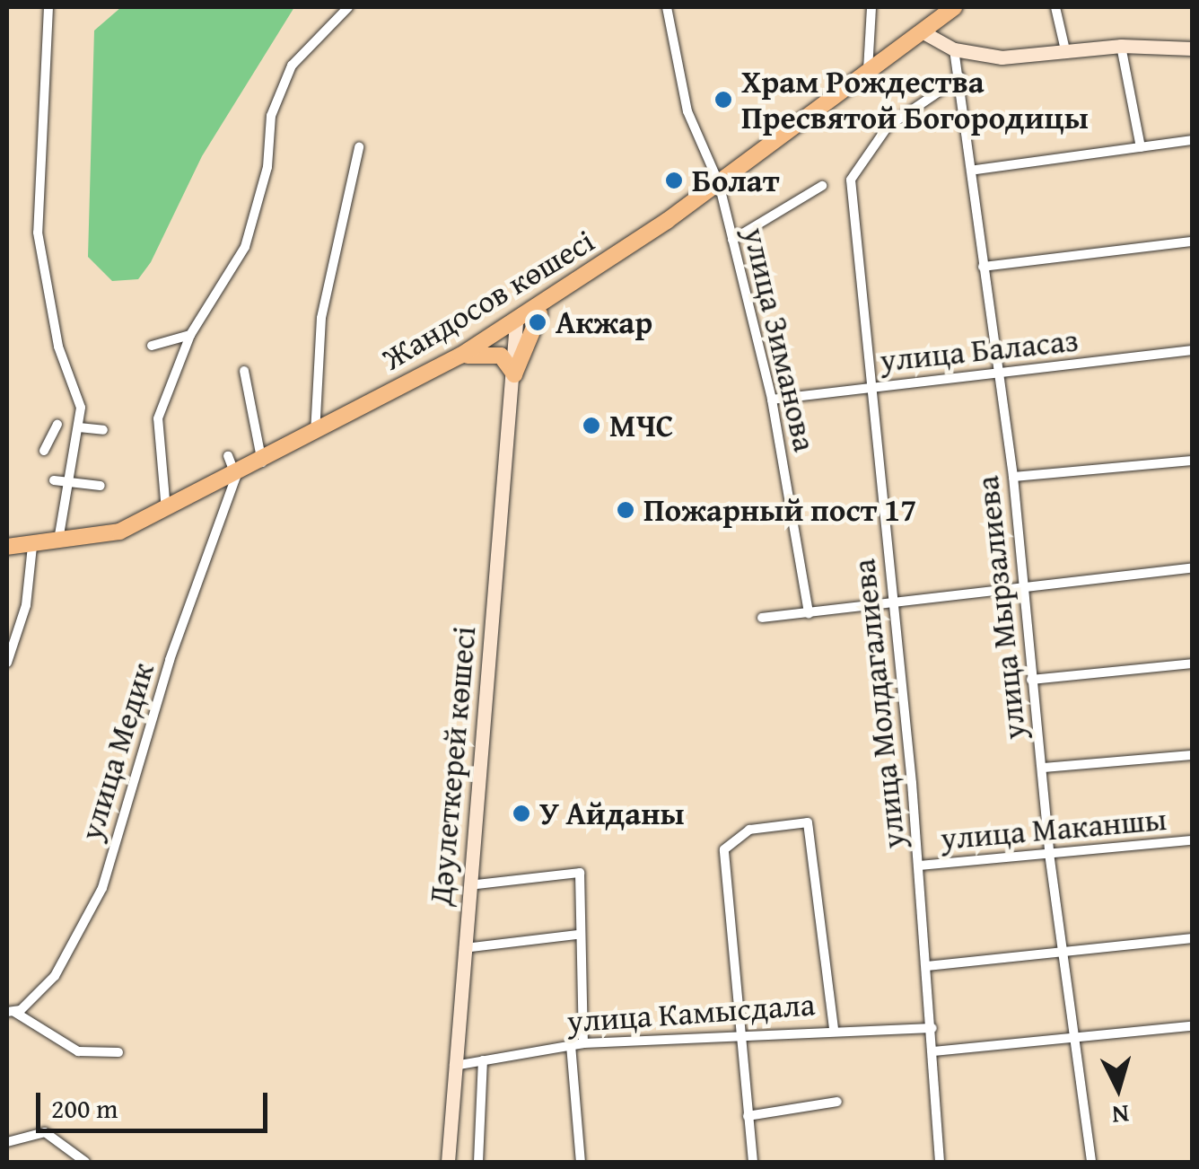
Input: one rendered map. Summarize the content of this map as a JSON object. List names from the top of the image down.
{
  "streets": {
    "main road": ["Жандосов көшесі", "Дәулеткерей көшесі"],
    "street": [
      "улица Зиманова",
      "улица Баласаз",
      "улица Мырзалиева",
      "улица Молдагалиева",
      "улица Медик",
      "улица Маканшы",
      "улица Камысдала"
    ]
  },
  "crossings": [
    ["Жандосов көшесі", "улица Зиманова"],
    ["Жандосов көшесі", "улица Медик"],
    ["Жандосов көшесі", "Дәулеткерей көшесі"],
    ["улица Зиманова", "улица Баласаз"],
    ["улица Баласаз", "улица Мырзалиева"],
    ["улица Баласаз", "улица Молдагалиева"],
    ["улица Мырзалиева", "улица Молдагалиева"],
    ["улица Мырзалиева", "улица Маканшы"],
    ["улица Молдагалиева", "улица Маканшы"],
    ["улица Молдагалиева", "улица Камысдала"],
    ["Дәулеткерей көшесі", "улица Камысдала"]
  ],
  "places": [
    "Храм Рождества Пресвятой Богородицы",
    "Болат",
    "Акжар",
    "МЧС",
    "Пожарный пост 17",
    "У Айданы"
  ],
  "scale_bar": "200 m",
  "north": "bottom"
}
